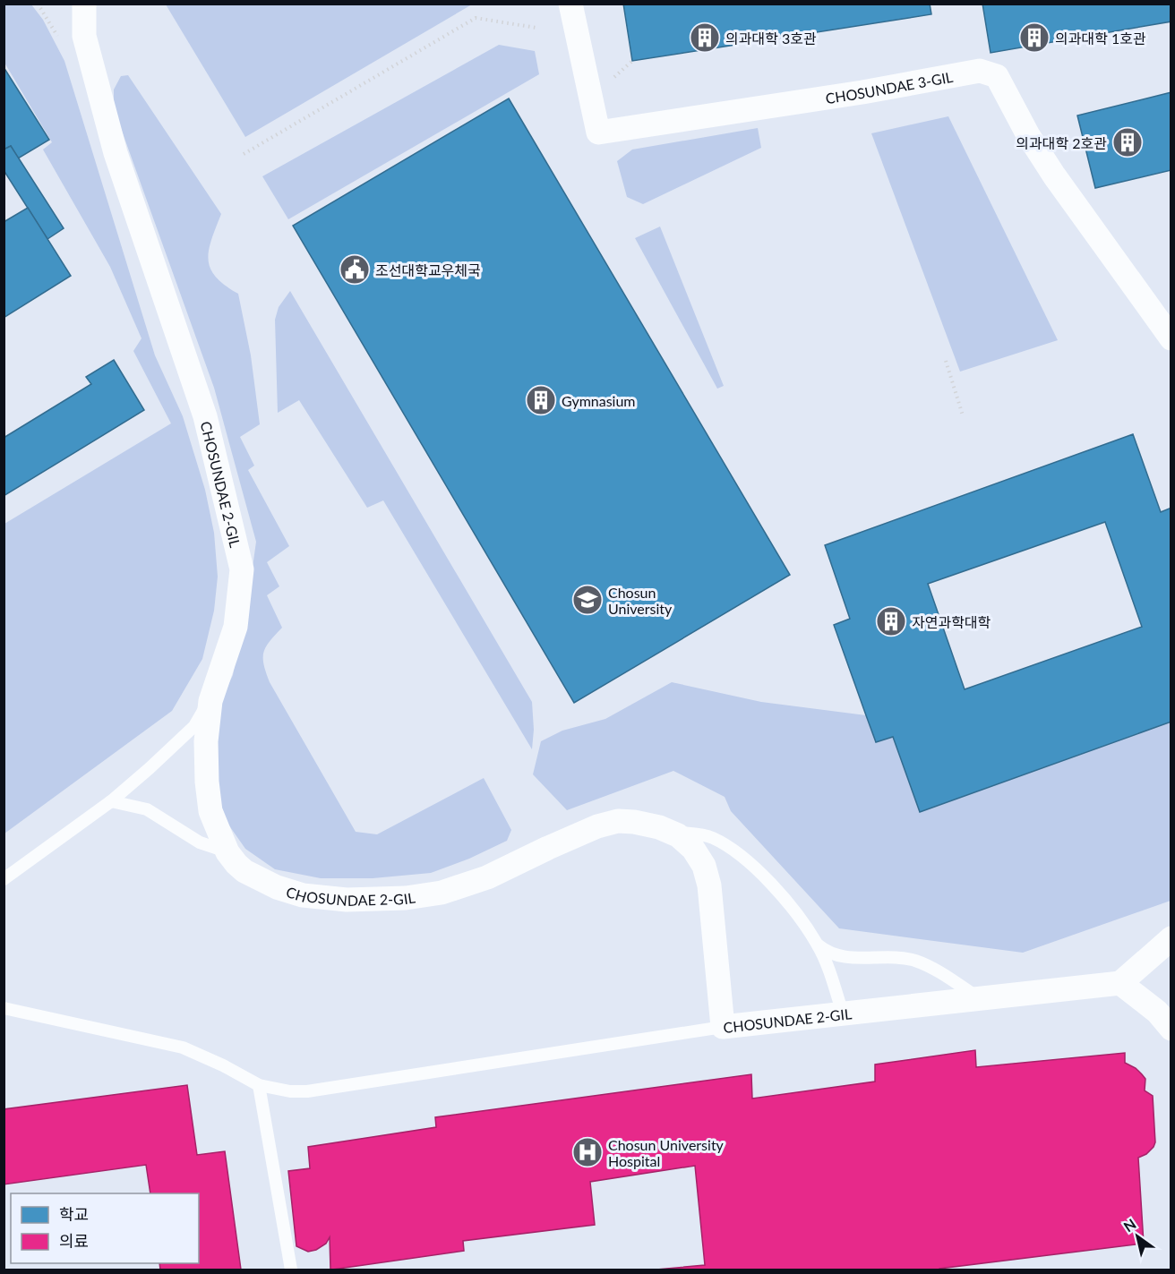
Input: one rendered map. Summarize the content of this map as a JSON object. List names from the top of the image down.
{
  "streets": {
    "street": ["CHOSUNDAE 3-GIL", "CHOSUNDAE 2-GIL"]
  },
  "places": {
    "building": [
      "의과대학 3호관",
      "의과대학 1호관",
      "의과대학 2호관",
      "Gymnasium",
      "자연과학대학"
    ],
    "public building": ["조선대학교우체국"],
    "school or university": ["Chosun University"],
    "hospital": ["Chosun University Hospital"]
  },
  "legend": ["학교", "의료"],
  "north": "top left"
}
